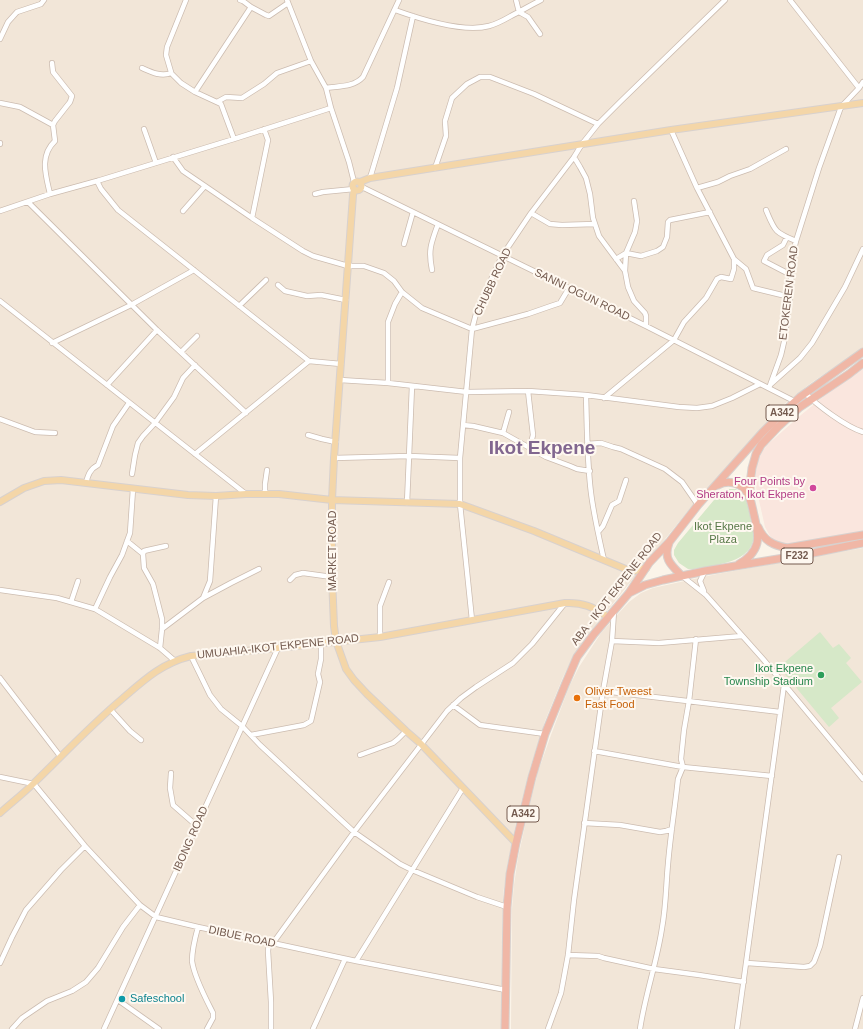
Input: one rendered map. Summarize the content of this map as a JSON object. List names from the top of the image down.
{
  "streets": {
    "highway": ["A342", "F232", "ABA - IKOT EKPENE ROAD"],
    "main road": ["MARKET ROAD", "UMUAHIA-IKOT EKPENE ROAD"],
    "street": [
      "CHUBB ROAD",
      "ETOKEREN ROAD",
      "SANNI OGUN ROAD",
      "IBONG ROAD",
      "DIBUE ROAD"
    ]
  },
  "crossings": [
    ["CHUBB ROAD", "SANNI OGUN ROAD"],
    ["CHUBB ROAD", "UMUAHIA-IKOT EKPENE ROAD"],
    ["ETOKEREN ROAD", "SANNI OGUN ROAD"],
    ["SANNI OGUN ROAD", "A342"],
    ["SANNI OGUN ROAD", "MARKET ROAD"],
    ["SANNI OGUN ROAD", "ABA - IKOT EKPENE ROAD"],
    ["A342", "F232"],
    ["A342", "ABA - IKOT EKPENE ROAD"],
    ["MARKET ROAD", "ABA - IKOT EKPENE ROAD"],
    ["MARKET ROAD", "UMUAHIA-IKOT EKPENE ROAD"],
    ["F232", "ABA - IKOT EKPENE ROAD"],
    ["ABA - IKOT EKPENE ROAD", "UMUAHIA-IKOT EKPENE ROAD"],
    ["ABA - IKOT EKPENE ROAD", "DIBUE ROAD"],
    ["UMUAHIA-IKOT EKPENE ROAD", "IBONG ROAD"],
    ["UMUAHIA-IKOT EKPENE ROAD", "DIBUE ROAD"],
    ["IBONG ROAD", "DIBUE ROAD"]
  ],
  "districts": ["Ikot Ekpene"],
  "parks": ["Ikot Ekpene Plaza"],
  "places": [
    "Four Points by Sheraton, Ikot Ekpene",
    "Ikot Ekpene Township Stadium",
    "Oliver Tweest Fast Food",
    "Safeschool"
  ]
}
